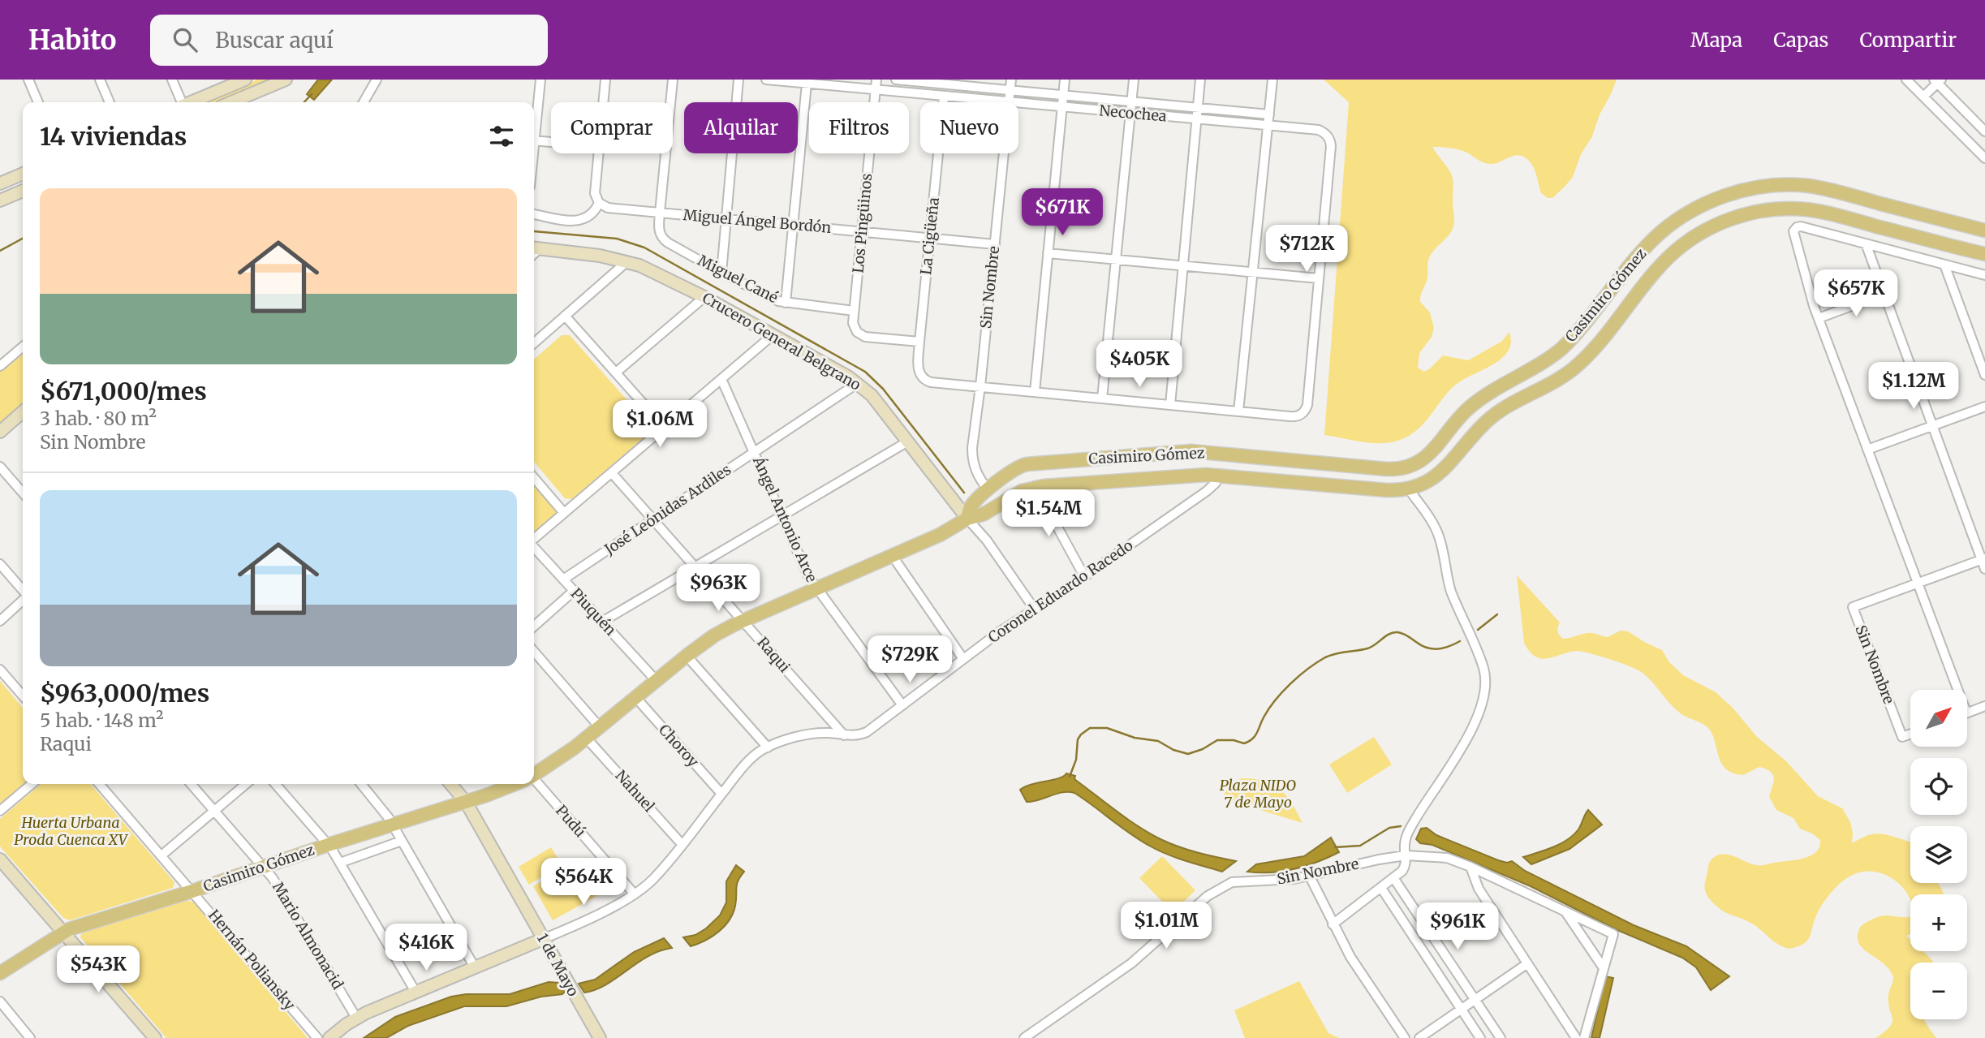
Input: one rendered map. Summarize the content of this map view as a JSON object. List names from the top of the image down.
{
  "streets": {
    "main road": ["Casimiro Gómez"],
    "street": [
      "Necochea",
      "Miguel Ángel Bordón",
      "Los Pingüinos",
      "La Cigüeña",
      "Miguel Cané",
      "Sin Nombre",
      "Crucero General Belgrano",
      "José Leónidas Ardiles",
      "Ángel Antonio Arce",
      "Coronel Eduardo Racedo",
      "Piuquén",
      "Raqui",
      "Choroy",
      "Nahuel",
      "Pudú",
      "Mario Almonacid",
      "Hernán Poliansky",
      "1 de Mayo"
    ]
  },
  "crossings": [
    ["Necochea", "Los Pingüinos"],
    ["Necochea", "La Cigüeña"],
    ["Necochea", "Sin Nombre"],
    ["Miguel Ángel Bordón", "Los Pingüinos"],
    ["Miguel Ángel Bordón", "La Cigüeña"],
    ["Miguel Ángel Bordón", "Miguel Cané"],
    ["Miguel Ángel Bordón", "Sin Nombre"],
    ["Los Pingüinos", "La Cigüeña"],
    ["Los Pingüinos", "Miguel Cané"],
    ["La Cigüeña", "Sin Nombre"],
    ["Sin Nombre", "Casimiro Gómez"],
    ["Casimiro Gómez", "Crucero General Belgrano"],
    ["Casimiro Gómez", "Ángel Antonio Arce"],
    ["Casimiro Gómez", "Coronel Eduardo Racedo"],
    ["Casimiro Gómez", "Piuquén"],
    ["Casimiro Gómez", "Raqui"],
    ["Casimiro Gómez", "Choroy"],
    ["Casimiro Gómez", "Nahuel"],
    ["Casimiro Gómez", "Mario Almonacid"],
    ["Casimiro Gómez", "Hernán Poliansky"],
    ["Casimiro Gómez", "1 de Mayo"],
    ["Crucero General Belgrano", "José Leónidas Ardiles"],
    ["Crucero General Belgrano", "Coronel Eduardo Racedo"],
    ["José Leónidas Ardiles", "Ángel Antonio Arce"],
    ["José Leónidas Ardiles", "Piuquén"],
    ["José Leónidas Ardiles", "Raqui"],
    ["Ángel Antonio Arce", "Coronel Eduardo Racedo"],
    ["Coronel Eduardo Racedo", "Raqui"],
    ["Coronel Eduardo Racedo", "Choroy"],
    ["Coronel Eduardo Racedo", "Nahuel"],
    ["Coronel Eduardo Racedo", "Pudú"],
    ["Coronel Eduardo Racedo", "Mario Almonacid"],
    ["Coronel Eduardo Racedo", "1 de Mayo"]
  ],
  "parks": ["Plaza NIDO 7 de Mayo", "Huerta Urbana Proda Cuenca XV"],
  "north": "top right",
  "page": {
    "header": "Habito",
    "search": "Buscar aquí",
    "nav": ["Mapa", "Capas", "Compartir"],
    "chip": [
      "Comprar",
      "Alquilar",
      "Filtros",
      "Nuevo"
    ],
    "heading": "14 viviendas",
    "list": [
      {
        "name": "$671,000/mes",
        "note": "3 hab. · 80 m² · Sin Nombre"
      },
      {
        "name": "$963,000/mes",
        "note": "5 hab. · 148 m² · Raqui"
      }
    ],
    "price": [
      "$671K",
      "$712K",
      "$657K",
      "$405K",
      "$1.12M",
      "$1.06M",
      "$1.54M",
      "$963K",
      "$729K",
      "$564K",
      "$1.01M",
      "$961K",
      "$416K",
      "$543K"
    ],
    "map_buttons": ["+", "−"]
  }
}
